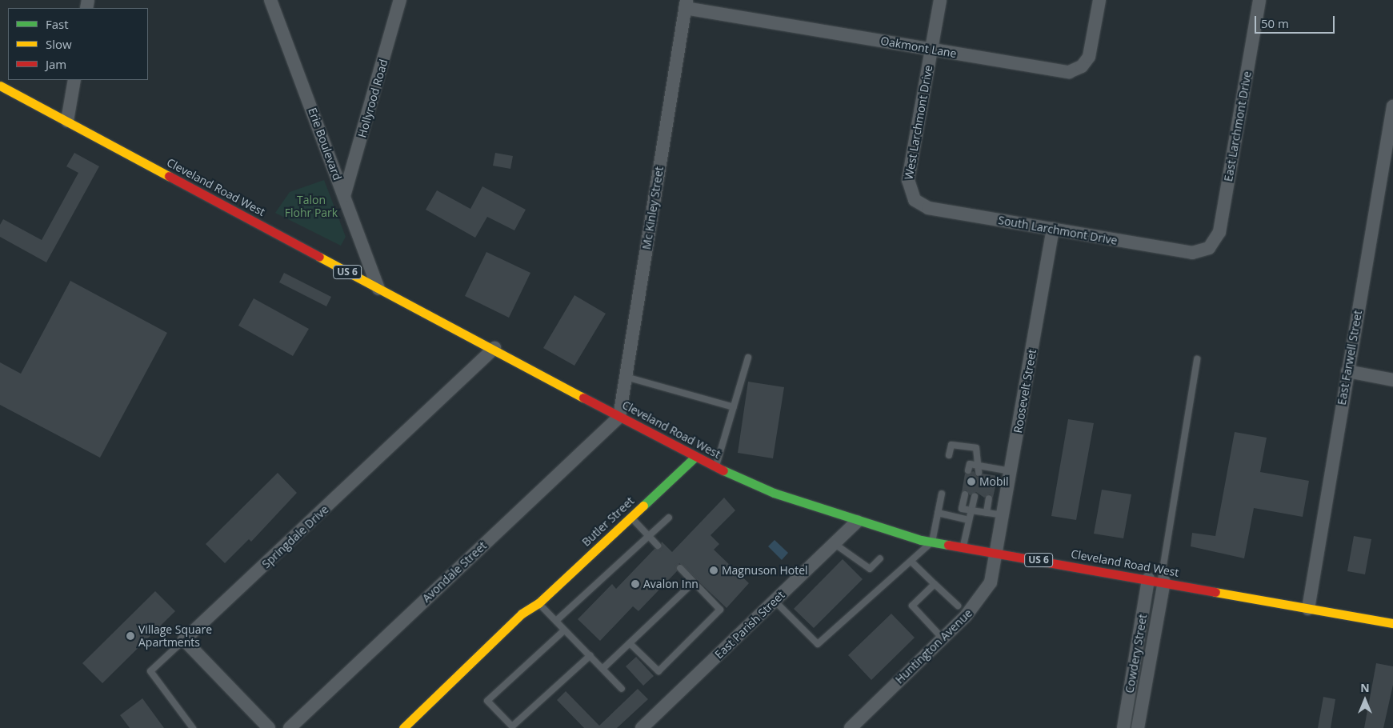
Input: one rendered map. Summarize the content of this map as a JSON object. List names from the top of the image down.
{
  "streets": {
    "main road": ["Cleveland Road West", "US 6", "Butler Street"],
    "street": [
      "Oakmont Lane",
      "Hollyrood Road",
      "West Larchmont Drive",
      "East Larchmont Drive",
      "Erie Boulevard",
      "Mc Kinley Street",
      "South Larchmont Drive",
      "East Farwell Street",
      "Roosevelt Street",
      "Springdale Drive",
      "Avondale Street",
      "East Parish Street",
      "Huntington Avenue",
      "Cowdery Street"
    ]
  },
  "crossings": [
    ["Oakmont Lane", "West Larchmont Drive"],
    ["Oakmont Lane", "Mc Kinley Street"],
    ["Hollyrood Road", "Erie Boulevard"],
    ["West Larchmont Drive", "South Larchmont Drive"],
    ["East Larchmont Drive", "South Larchmont Drive"],
    ["Erie Boulevard", "Cleveland Road West"],
    ["Cleveland Road West", "Mc Kinley Street"],
    ["Cleveland Road West", "East Farwell Street"],
    ["Cleveland Road West", "Roosevelt Street"],
    ["Cleveland Road West", "Butler Street"],
    ["Cleveland Road West", "Springdale Drive"],
    ["Cleveland Road West", "Avondale Street"],
    ["Cleveland Road West", "East Parish Street"],
    ["Cleveland Road West", "Huntington Avenue"],
    ["Cleveland Road West", "Cowdery Street"],
    ["Mc Kinley Street", "Avondale Street"],
    ["South Larchmont Drive", "Roosevelt Street"],
    ["Roosevelt Street", "Huntington Avenue"]
  ],
  "parks": ["Talon Flohr Park"],
  "places": [
    "Mobil",
    "Magnuson Hotel",
    "Avalon Inn",
    "Village Square Apartments"
  ],
  "legend": ["Fast", "Slow", "Jam"],
  "scale_bar": "50 m",
  "north": "top"
}
